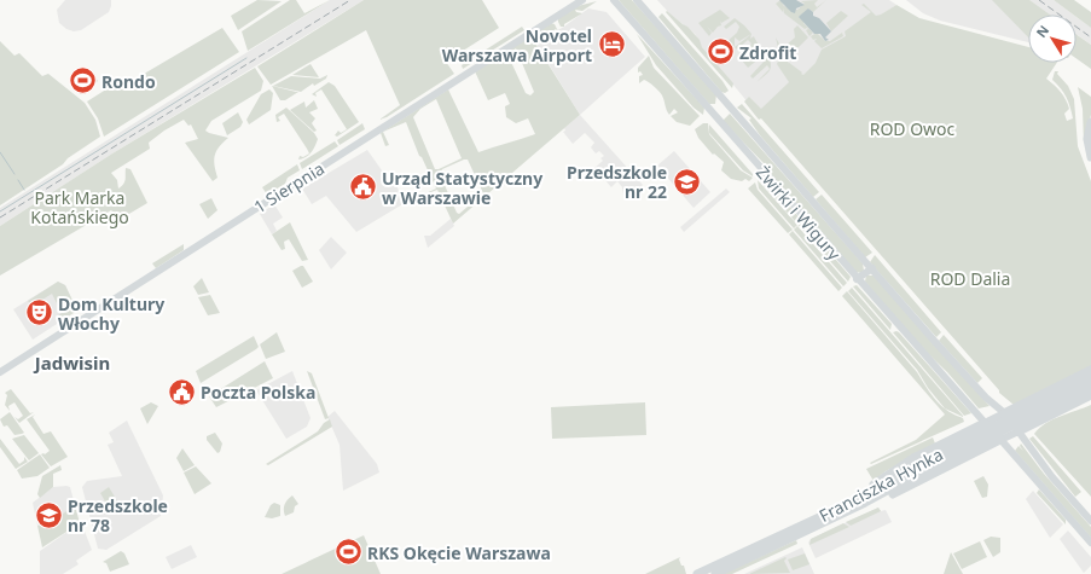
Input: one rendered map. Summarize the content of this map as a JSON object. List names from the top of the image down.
{
  "streets": {
    "main road": ["1 Sierpnia", "Żwirki i Wigury", "Franciszka Hynka"]
  },
  "districts": ["Jadwisin"],
  "parks": ["ROD Owoc", "Park Marka Kotańskiego", "ROD Dalia"],
  "places": {
    "hotel": ["Novotel Warszawa Airport"],
    "sports": ["Zdrofit", "Rondo", "RKS Okęcie Warszawa"],
    "school or university": ["Przedszkole nr 22", "Przedszkole nr 78"],
    "public building": ["Urząd Statystyczny w Warszawie", "Poczta Polska"],
    "theatre": ["Dom Kultury Włochy"]
  },
  "north": "top left"
}
